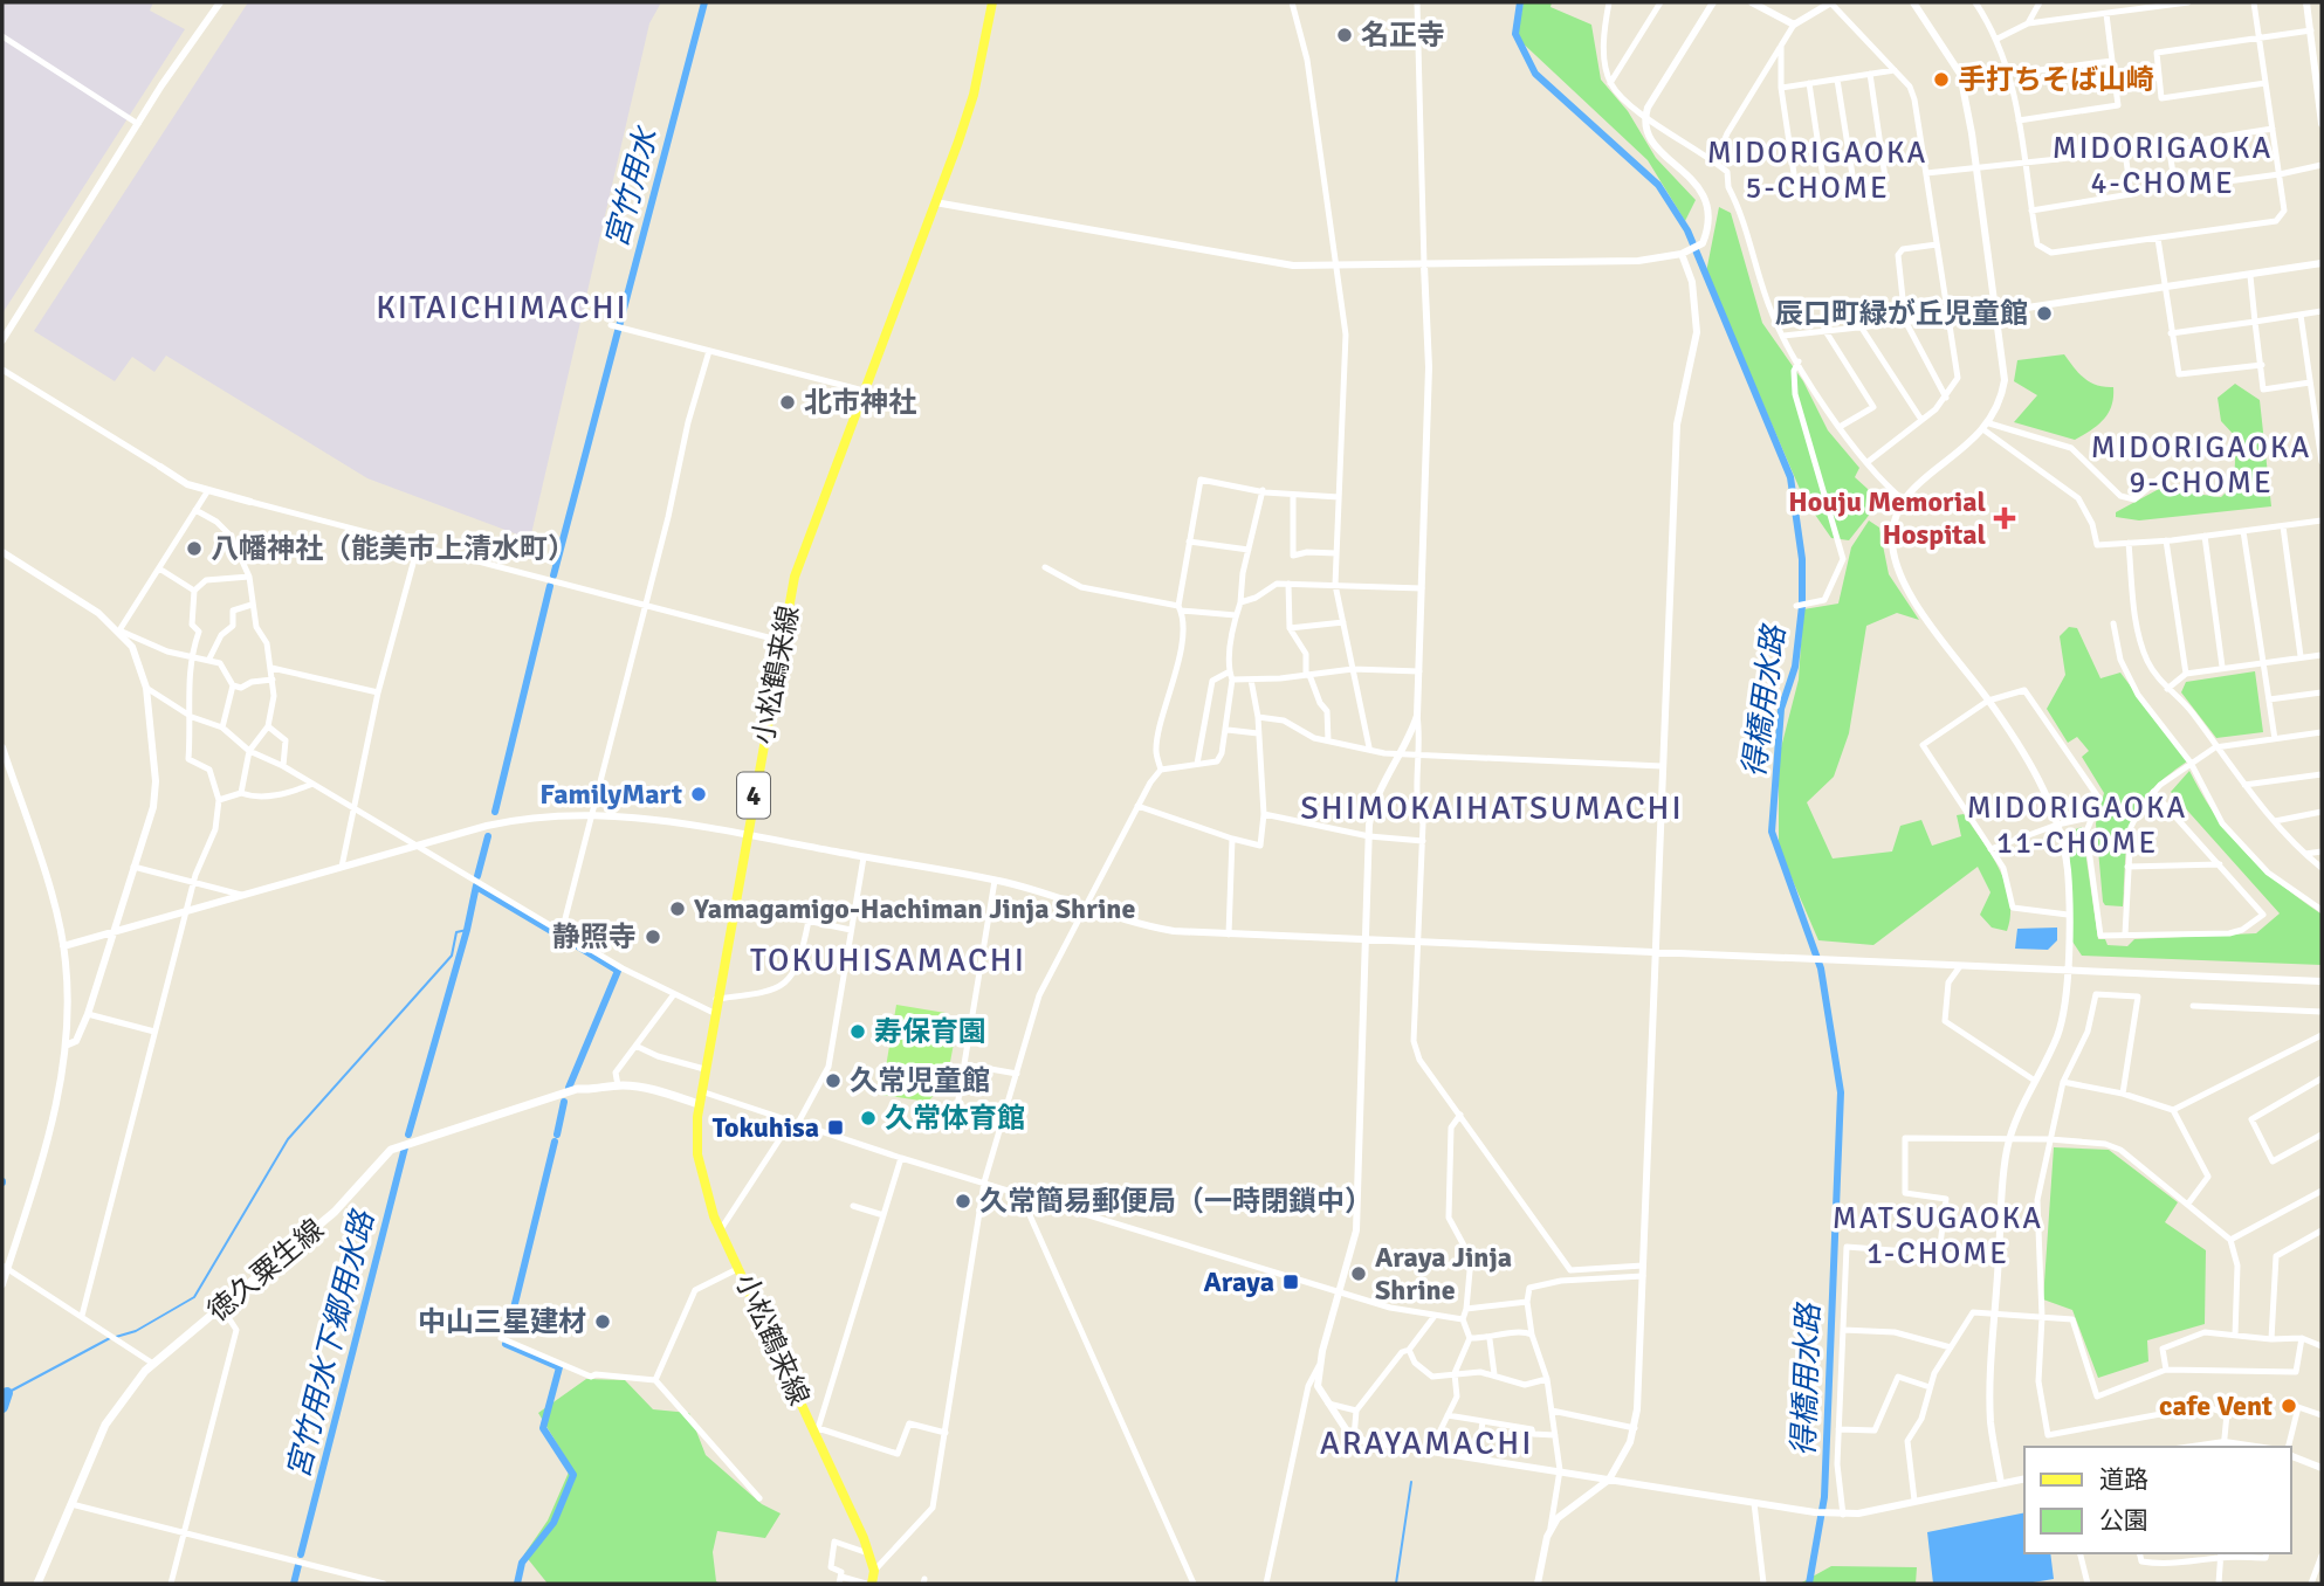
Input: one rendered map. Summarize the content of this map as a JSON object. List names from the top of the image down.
{
  "streets": {
    "main road": ["小松鶴来線", "4", "徳久粟生線"]
  },
  "crossings": [
    ["小松鶴来線", "徳久粟生線"]
  ],
  "districts": [
    "MIDORIGAOKA 4-CHOME",
    "MIDORIGAOKA 5-CHOME",
    "KITAICHIMACHI",
    "MIDORIGAOKA 9-CHOME",
    "SHIMOKAIHATSUMACHI",
    "MIDORIGAOKA 11-CHOME",
    "TOKUHISAMACHI",
    "MATSUGAOKA 1-CHOME",
    "ARAYAMACHI"
  ],
  "water": ["宮竹用水", "得橋用水路", "宮竹用水下郷用水路"],
  "places": {
    "other": [
      "名正寺",
      "手打ちそば山崎",
      "辰口町緑が丘児童館",
      "北市神社",
      "八幡神社（能美市上清水町）",
      "FamilyMart",
      "Yamagamigo-Hachiman Jinja Shrine",
      "静照寺",
      "寿保育園",
      "久常児童館",
      "久常体育館",
      "久常簡易郵便局（一時閉鎖中）",
      "Araya Jinja Shrine",
      "中山三星建材",
      "cafe Vent"
    ],
    "health": ["Houju Memorial Hospital"],
    "transit": ["Tokuhisa", "Araya"]
  },
  "legend": ["道路", "公園"]
}
